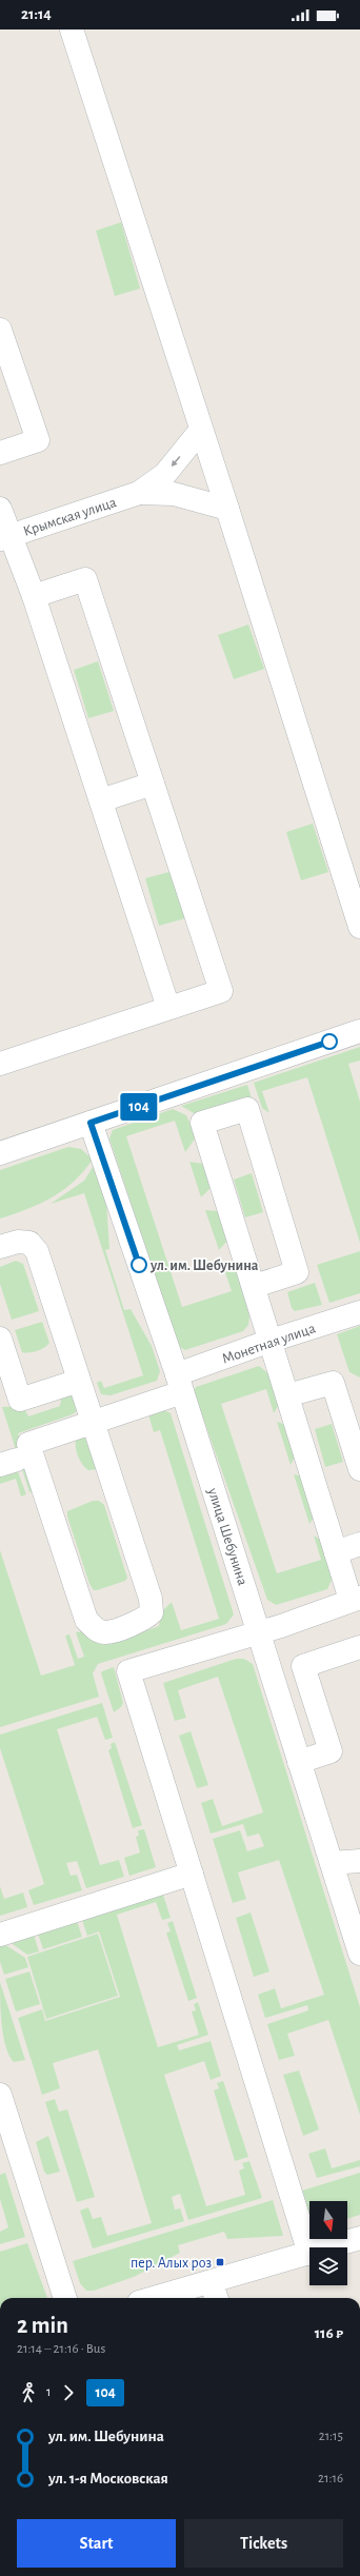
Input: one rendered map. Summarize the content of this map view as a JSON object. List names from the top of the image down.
{
  "streets": {
    "street": ["Крымская улица", "Монетная улица", "улица Шебунина"]
  },
  "crossings": [
    ["Монетная улица", "улица Шебунина"]
  ],
  "places": {
    "other": ["ул. им. Шебунина"],
    "transit": ["пер. Алых роз"]
  },
  "lines": ["bus line 104"],
  "north": "bottom",
  "page": {
    "status": "21:14",
    "on_map": "104",
    "heading": ["2 min", "21:14 – 21:16 · Bus", "116 ₽"],
    "legs": ["1", "104"],
    "list": [
      {
        "name": "ул. им. Шебунина",
        "value": "21:15"
      },
      {
        "name": "ул. 1-я Московская",
        "value": "21:16"
      }
    ],
    "buttons": ["Start", "Tickets"]
  }
}
